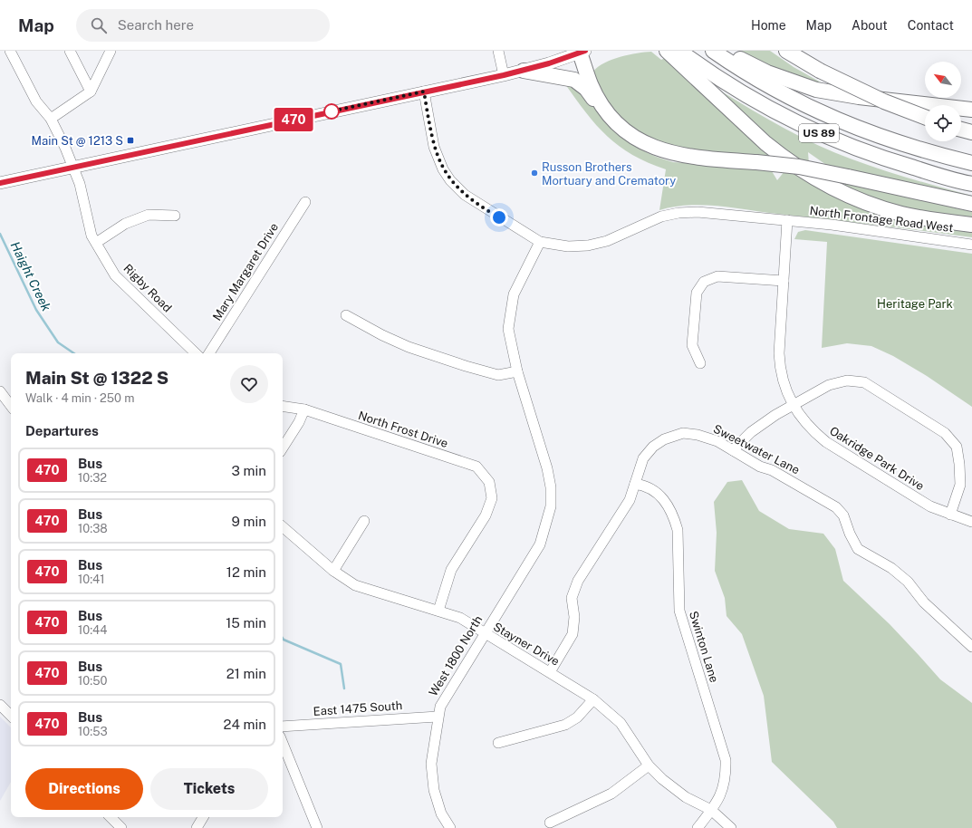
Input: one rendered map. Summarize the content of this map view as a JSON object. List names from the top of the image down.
{
  "streets": {
    "highway": ["US 89"],
    "street": [
      "North Frontage Road West",
      "Mary Margaret Drive",
      "Rigby Road",
      "North Frost Drive",
      "Sweetwater Lane",
      "Oakridge Park Drive",
      "Stayner Drive",
      "Swinton Lane",
      "West 1800 North",
      "East 1475 South"
    ]
  },
  "crossings": [
    ["North Frontage Road West", "Oakridge Park Drive"],
    ["North Frontage Road West", "West 1800 North"],
    ["North Frost Drive", "Stayner Drive"],
    ["Sweetwater Lane", "Stayner Drive"],
    ["Sweetwater Lane", "Swinton Lane"],
    ["Stayner Drive", "Swinton Lane"],
    ["Stayner Drive", "West 1800 North"],
    ["West 1800 North", "East 1475 South"]
  ],
  "water": ["Haight Creek"],
  "parks": ["Heritage Park"],
  "places": {
    "transit": ["Main St @ 1213 S"],
    "other": ["Russon Brothers Mortuary and Crematory"]
  },
  "lines": ["bus line 470"],
  "north": "top left",
  "page": {
    "header": "Map",
    "search": "Search here",
    "nav": [
      "Home",
      "Map",
      "About",
      "Contact"
    ],
    "on_map": "470",
    "heading": [
      ["Main St @ 1322 S", "Walk · 4 min · 250 m"],
      "Departures"
    ],
    "list": [
      {
        "mark": "470",
        "name": "Bus",
        "note": "10:32",
        "value": "3 min"
      },
      {
        "mark": "470",
        "name": "Bus",
        "note": "10:38",
        "value": "9 min"
      },
      {
        "mark": "470",
        "name": "Bus",
        "note": "10:41",
        "value": "12 min"
      },
      {
        "mark": "470",
        "name": "Bus",
        "note": "10:44",
        "value": "15 min"
      },
      {
        "mark": "470",
        "name": "Bus",
        "note": "10:50",
        "value": "21 min"
      },
      {
        "mark": "470",
        "name": "Bus",
        "note": "10:53",
        "value": "24 min"
      }
    ],
    "buttons": ["Directions", "Tickets"]
  }
}
